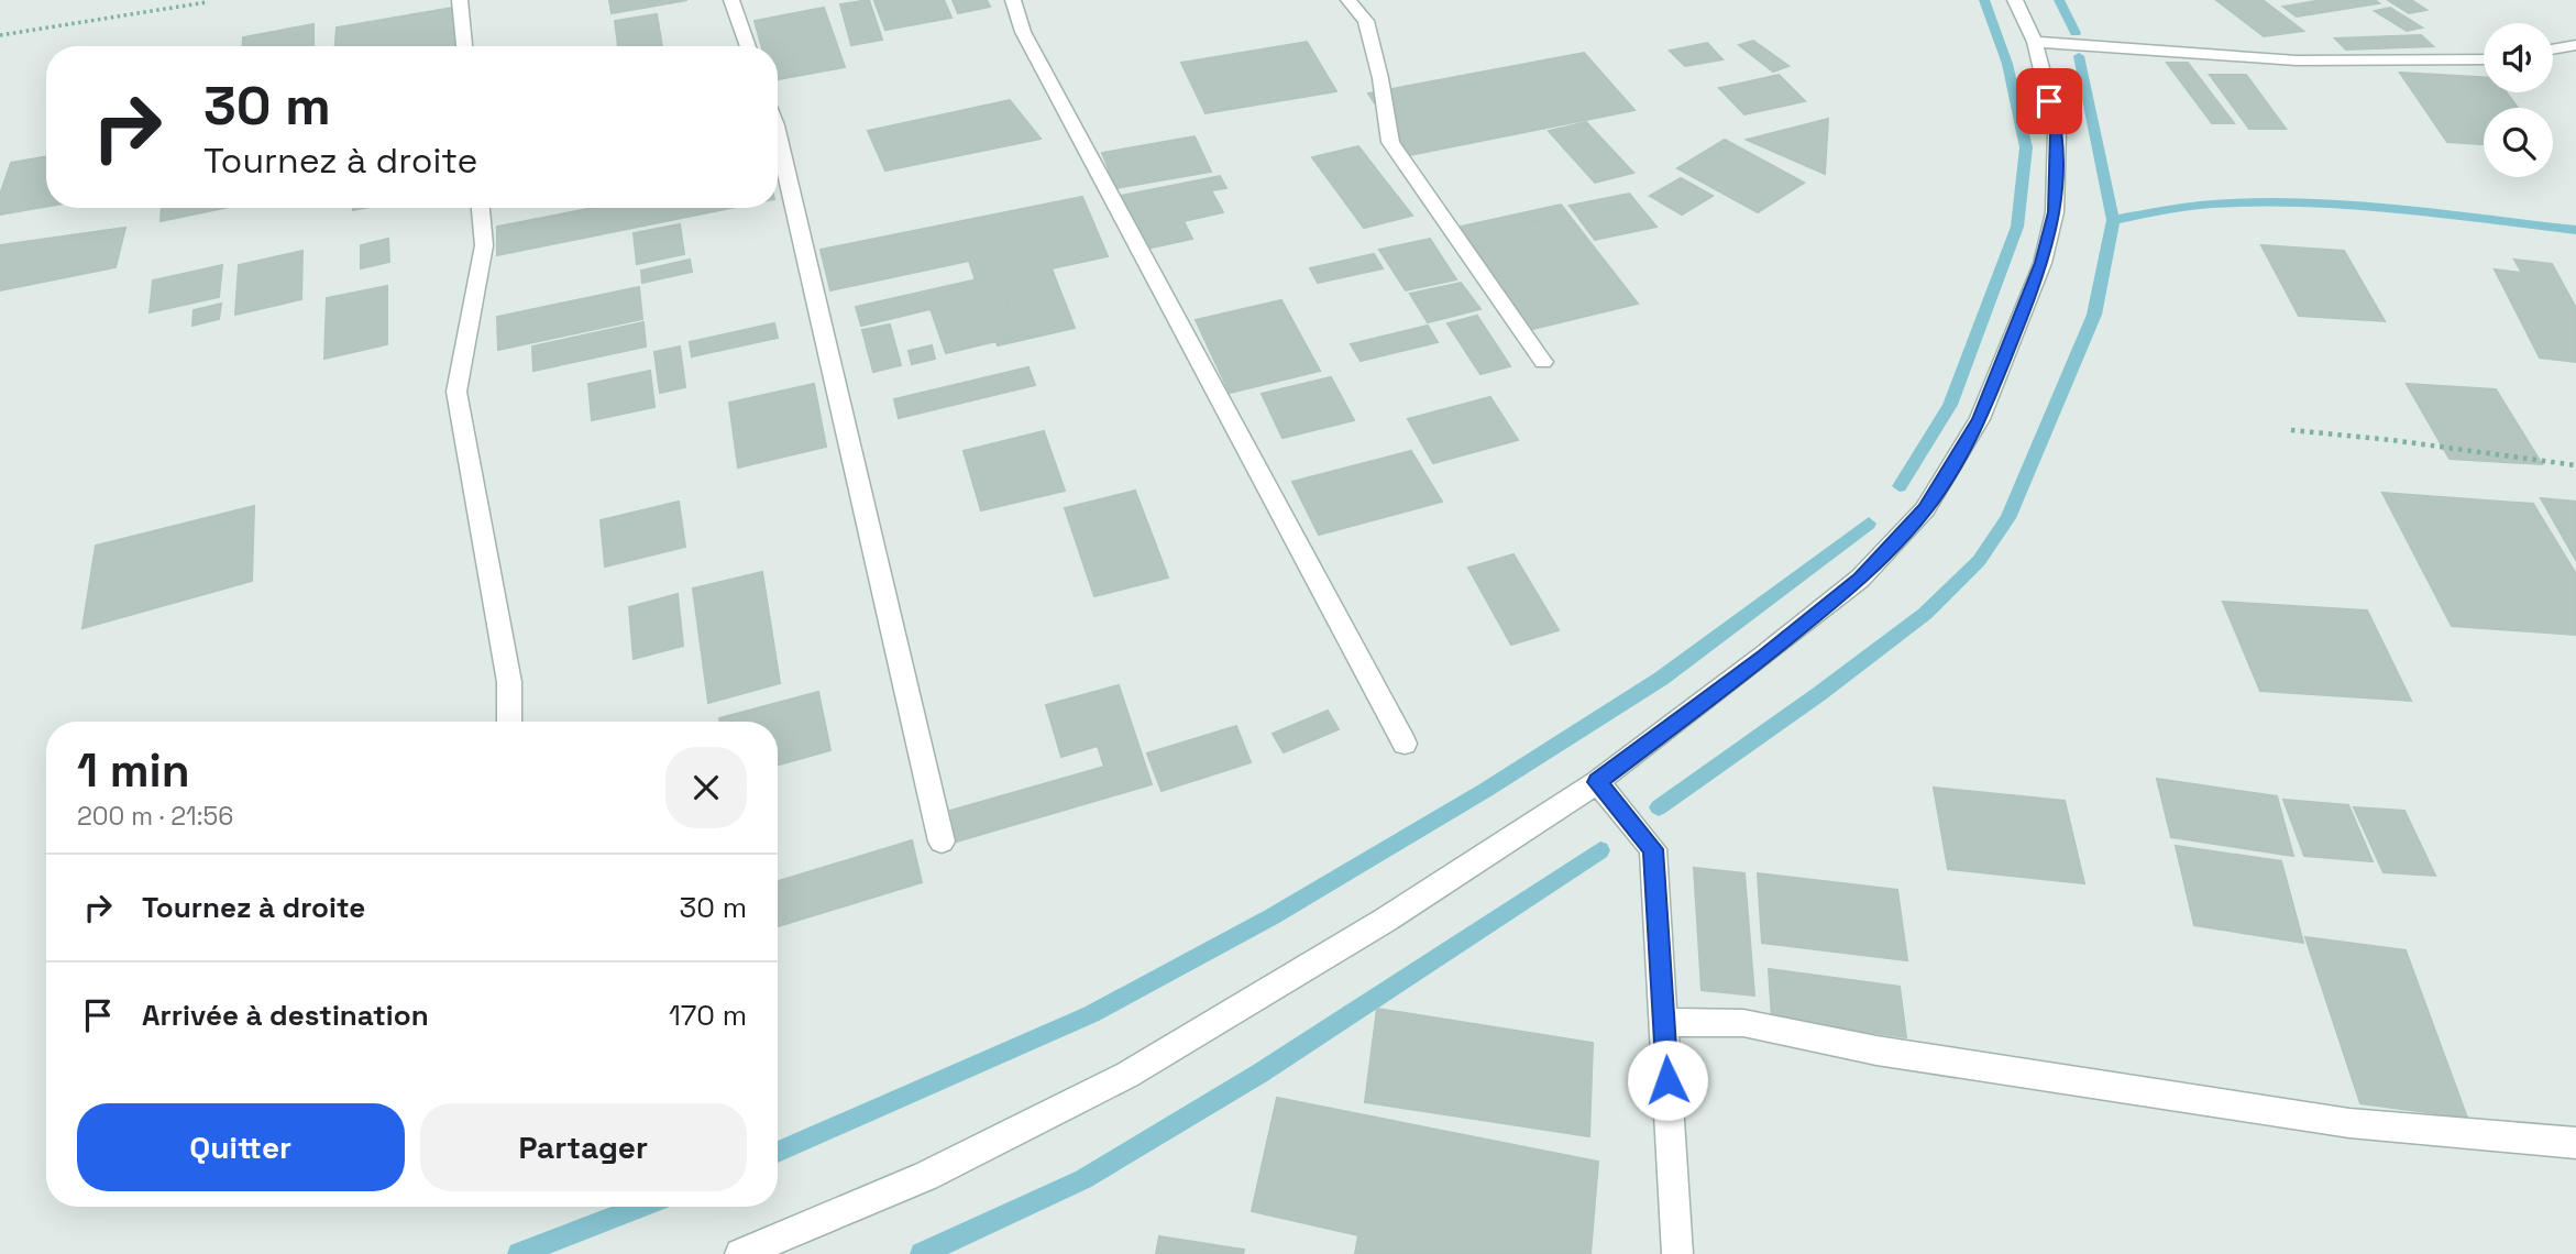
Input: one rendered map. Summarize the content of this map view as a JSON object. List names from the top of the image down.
{
  "page": {
    "turn": ["30 m", "Tournez à droite"],
    "heading": ["1 min", "200 m · 21:56"],
    "list": [
      {
        "name": "Tournez à droite",
        "value": "30 m"
      },
      {
        "name": "Arrivée à destination",
        "value": "170 m"
      }
    ],
    "buttons": ["Quitter", "Partager"]
  }
}
